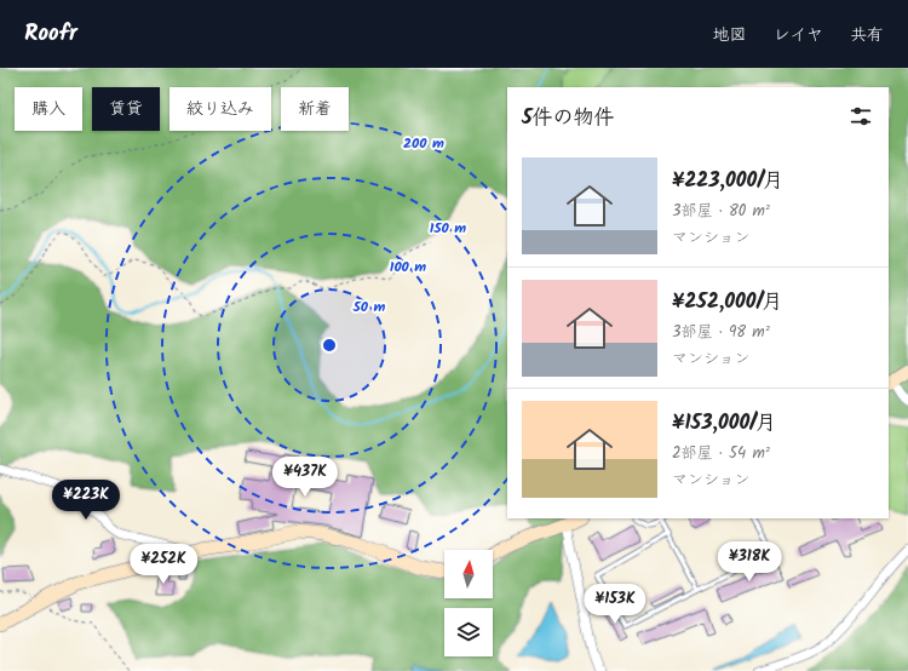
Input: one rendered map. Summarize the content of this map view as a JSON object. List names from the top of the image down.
{
  "north": "top",
  "page": {
    "header": "Roofr",
    "nav": ["地図", "レイヤ", "共有"],
    "chip": [
      "購入",
      "賃貸",
      "絞り込み",
      "新着"
    ],
    "heading": "5件の物件",
    "list": [
      {
        "name": "¥223,000/月",
        "note": "3部屋 · 80 m² · マンション"
      },
      {
        "name": "¥252,000/月",
        "note": "3部屋 · 98 m² · マンション"
      },
      {
        "name": "¥153,000/月",
        "note": "2部屋 · 54 m² · マンション"
      }
    ],
    "price": [
      "¥437K",
      "¥223K",
      "¥318K",
      "¥252K",
      "¥153K"
    ]
  },
  "rings": [
    "200 m",
    "150 m",
    "100 m",
    "50 m"
  ]
}
